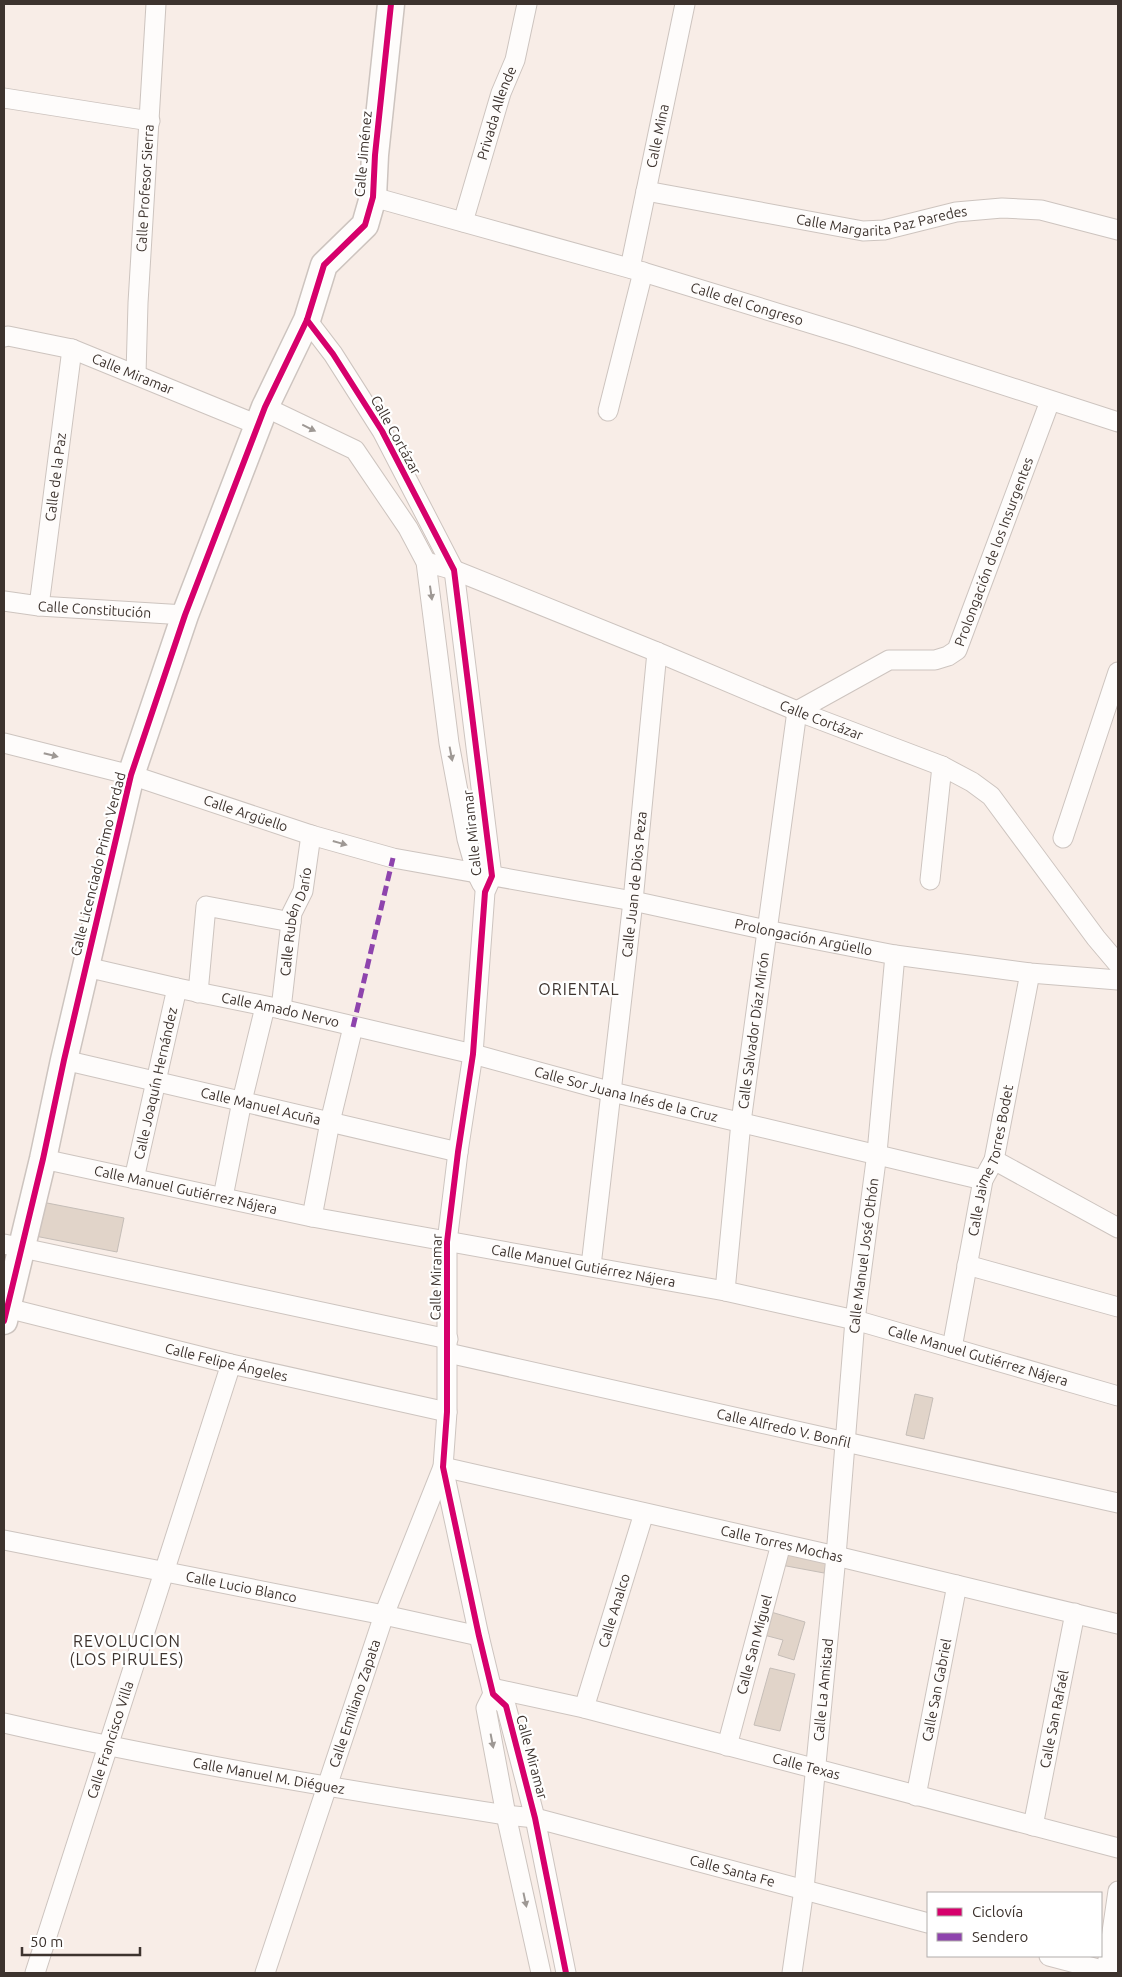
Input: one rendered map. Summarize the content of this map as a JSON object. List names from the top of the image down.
{
  "streets": {
    "street": [
      "Privada Allende",
      "Calle Mina",
      "Calle Jiménez",
      "Calle Profesor Sierra",
      "Calle Margarita Paz Paredes",
      "Calle del Congreso",
      "Calle Miramar",
      "Calle Cortázar",
      "Calle de la Paz",
      "Prolongación de los Insurgentes",
      "Calle Constitución",
      "Calle Argüello",
      "Calle Licenciado Primo Verdad",
      "Calle Juan de Dios Peza",
      "Calle Rubén Darío",
      "Prolongación Argüello",
      "Calle Amado Nervo",
      "Calle Salvador Díaz Mirón",
      "Calle Joaquín Hernández",
      "Calle Sor Juana Inés de la Cruz",
      "Calle Manuel Acuña",
      "Calle Jaime Torres Bodet",
      "Calle Manuel Gutiérrez Nájera",
      "Calle Manuel José Othón",
      "Calle Felipe Ángeles",
      "Calle Alfredo V. Bonfil",
      "Calle Torres Mochas",
      "Calle Lucio Blanco",
      "Calle Analco",
      "Calle San Miguel",
      "Calle La Amistad",
      "Calle San Gabriel",
      "Calle Emiliano Zapata",
      "Calle San Rafaél",
      "Calle Francisco Villa",
      "Calle Texas",
      "Calle Manuel M. Diéguez",
      "Calle Santa Fe"
    ]
  },
  "crossings": [
    ["Privada Allende", "Calle del Congreso"],
    ["Calle Mina", "Calle Margarita Paz Paredes"],
    ["Calle Mina", "Calle del Congreso"],
    ["Calle Jiménez", "Calle del Congreso"],
    ["Calle Jiménez", "Calle Miramar"],
    ["Calle Jiménez", "Calle Cortázar"],
    ["Calle Jiménez", "Calle Licenciado Primo Verdad"],
    ["Calle Profesor Sierra", "Calle Miramar"],
    ["Calle del Congreso", "Prolongación de los Insurgentes"],
    ["Calle Miramar", "Calle Cortázar"],
    ["Calle Miramar", "Calle de la Paz"],
    ["Calle Miramar", "Calle Argüello"],
    ["Calle Miramar", "Calle Licenciado Primo Verdad"],
    ["Calle Miramar", "Prolongación Argüello"],
    ["Calle Miramar", "Calle Amado Nervo"],
    ["Calle Miramar", "Calle Sor Juana Inés de la Cruz"],
    ["Calle Miramar", "Calle Manuel Acuña"],
    ["Calle Miramar", "Calle Manuel Gutiérrez Nájera"],
    ["Calle Miramar", "Calle Felipe Ángeles"],
    ["Calle Miramar", "Calle Alfredo V. Bonfil"],
    ["Calle Miramar", "Calle Torres Mochas"],
    ["Calle Miramar", "Calle Lucio Blanco"],
    ["Calle Miramar", "Calle Emiliano Zapata"],
    ["Calle Miramar", "Calle Texas"],
    ["Calle Miramar", "Calle Manuel M. Diéguez"],
    ["Calle Miramar", "Calle Santa Fe"],
    ["Calle Cortázar", "Prolongación de los Insurgentes"],
    ["Calle Cortázar", "Calle Juan de Dios Peza"],
    ["Calle Cortázar", "Calle Salvador Díaz Mirón"],
    ["Calle de la Paz", "Calle Constitución"],
    ["Prolongación de los Insurgentes", "Calle Salvador Díaz Mirón"],
    ["Calle Constitución", "Calle Licenciado Primo Verdad"],
    ["Calle Argüello", "Calle Licenciado Primo Verdad"],
    ["Calle Argüello", "Calle Rubén Darío"],
    ["Calle Argüello", "Prolongación Argüello"],
    ["Calle Licenciado Primo Verdad", "Calle Amado Nervo"],
    ["Calle Licenciado Primo Verdad", "Calle Manuel Acuña"],
    ["Calle Licenciado Primo Verdad", "Calle Manuel Gutiérrez Nájera"],
    ["Calle Licenciado Primo Verdad", "Calle Felipe Ángeles"],
    ["Calle Juan de Dios Peza", "Prolongación Argüello"],
    ["Calle Juan de Dios Peza", "Calle Sor Juana Inés de la Cruz"],
    ["Calle Juan de Dios Peza", "Calle Manuel Gutiérrez Nájera"],
    ["Calle Rubén Darío", "Calle Amado Nervo"],
    ["Calle Rubén Darío", "Calle Manuel Acuña"],
    ["Calle Rubén Darío", "Calle Manuel Gutiérrez Nájera"],
    ["Prolongación Argüello", "Calle Salvador Díaz Mirón"],
    ["Prolongación Argüello", "Calle Jaime Torres Bodet"],
    ["Prolongación Argüello", "Calle Manuel José Othón"],
    ["Calle Amado Nervo", "Calle Joaquín Hernández"],
    ["Calle Amado Nervo", "Calle Sor Juana Inés de la Cruz"],
    ["Calle Salvador Díaz Mirón", "Calle Sor Juana Inés de la Cruz"],
    ["Calle Salvador Díaz Mirón", "Calle Manuel Gutiérrez Nájera"],
    ["Calle Joaquín Hernández", "Calle Manuel Acuña"],
    ["Calle Joaquín Hernández", "Calle Manuel Gutiérrez Nájera"],
    ["Calle Sor Juana Inés de la Cruz", "Calle Jaime Torres Bodet"],
    ["Calle Sor Juana Inés de la Cruz", "Calle Manuel José Othón"],
    ["Calle Jaime Torres Bodet", "Calle Manuel Gutiérrez Nájera"],
    ["Calle Manuel Gutiérrez Nájera", "Calle Manuel José Othón"],
    ["Calle Manuel José Othón", "Calle Alfredo V. Bonfil"],
    ["Calle Manuel José Othón", "Calle Torres Mochas"],
    ["Calle Manuel José Othón", "Calle La Amistad"],
    ["Calle Felipe Ángeles", "Calle Francisco Villa"],
    ["Calle Torres Mochas", "Calle Analco"],
    ["Calle Torres Mochas", "Calle San Miguel"],
    ["Calle Torres Mochas", "Calle La Amistad"],
    ["Calle Torres Mochas", "Calle San Gabriel"],
    ["Calle Torres Mochas", "Calle Emiliano Zapata"],
    ["Calle Torres Mochas", "Calle San Rafaél"],
    ["Calle Lucio Blanco", "Calle Emiliano Zapata"],
    ["Calle Lucio Blanco", "Calle Francisco Villa"],
    ["Calle Analco", "Calle Texas"],
    ["Calle San Miguel", "Calle Texas"],
    ["Calle La Amistad", "Calle Texas"],
    ["Calle La Amistad", "Calle Santa Fe"],
    ["Calle San Gabriel", "Calle Texas"],
    ["Calle Emiliano Zapata", "Calle Manuel M. Diéguez"],
    ["Calle San Rafaél", "Calle Texas"],
    ["Calle Francisco Villa", "Calle Manuel M. Diéguez"],
    ["Calle Manuel M. Diéguez", "Calle Santa Fe"]
  ],
  "one_way": ["Calle Argüello"],
  "districts": ["ORIENTAL", "REVOLUCION (LOS PIRULES)"],
  "legend": ["Ciclovía", "Sendero"],
  "scale_bar": "50 m"
}
